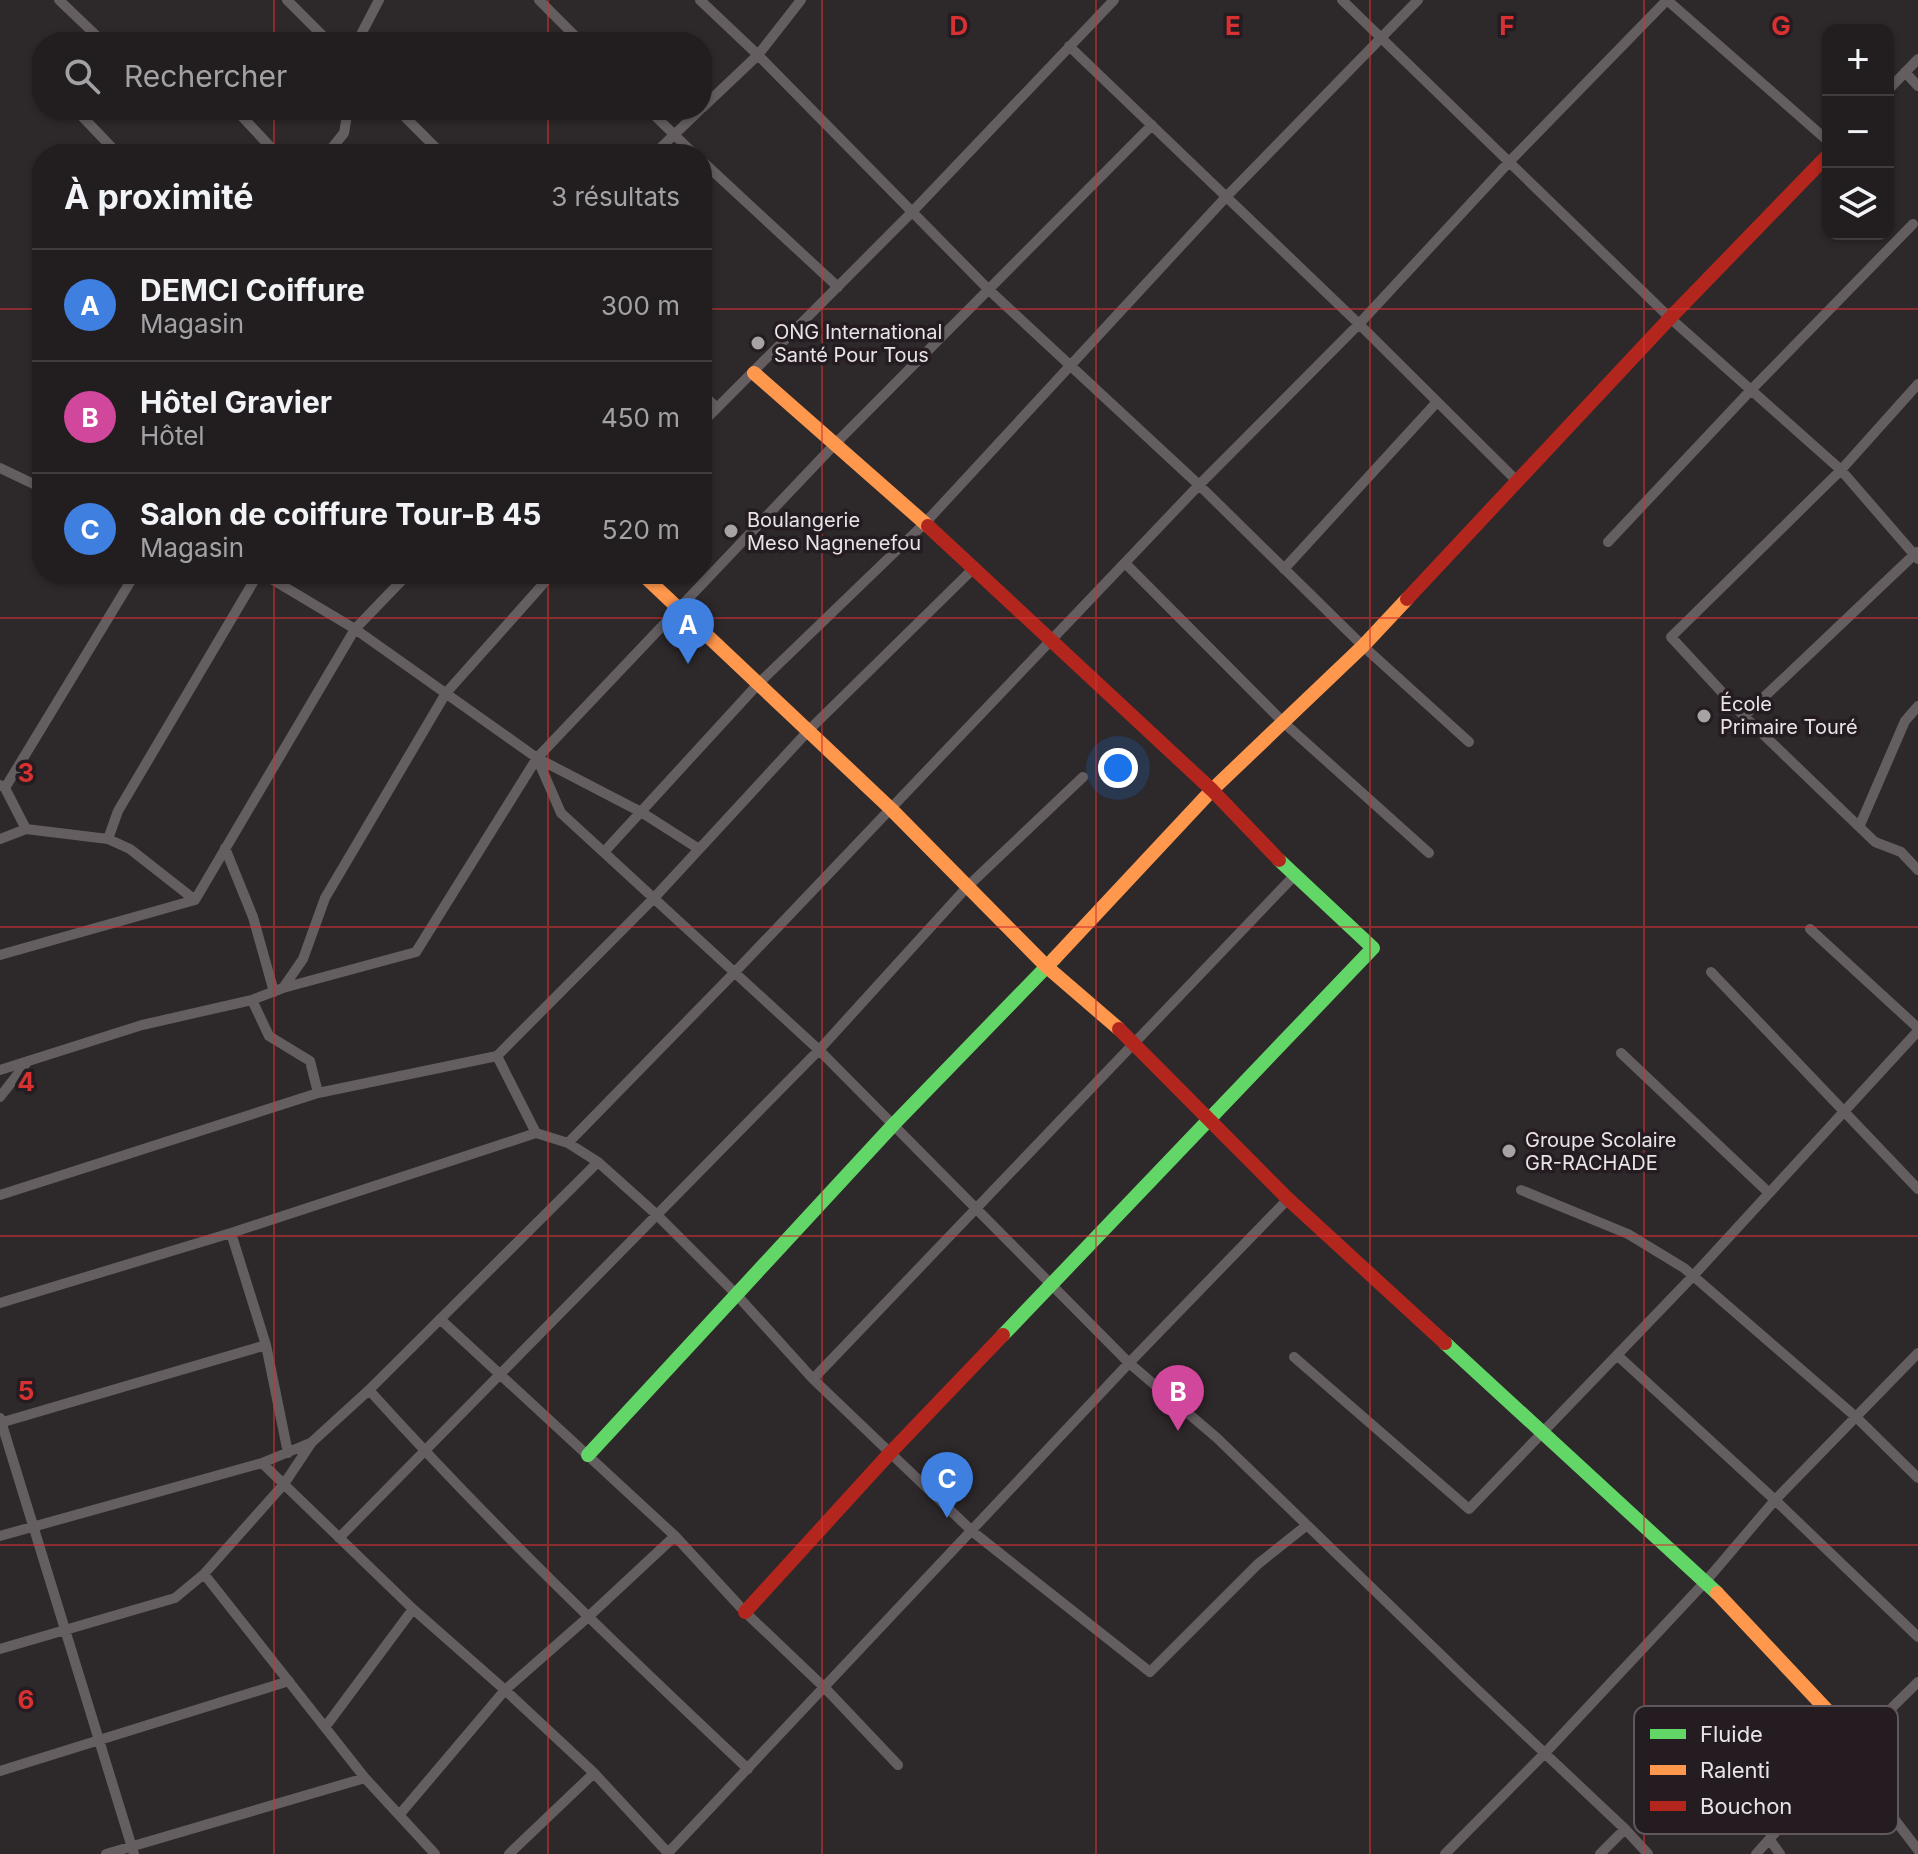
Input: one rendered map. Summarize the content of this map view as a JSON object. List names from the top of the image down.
{
  "places": [
    "ONG International Santé Pour Tous",
    "Boulangerie Meso Nagnenefou",
    "École Primaire Touré",
    "Groupe Scolaire GR-RACHADE"
  ],
  "legend": ["Fluide", "Ralenti", "Bouchon"],
  "page": {
    "map_buttons": ["+", "−"],
    "search": "Rechercher",
    "heading": ["À proximité", "3 résultats"],
    "list": [
      {
        "mark": "A",
        "name": "DEMCI Coiffure",
        "note": "Magasin",
        "value": "300 m"
      },
      {
        "mark": "B",
        "name": "Hôtel Gravier",
        "note": "Hôtel",
        "value": "450 m"
      },
      {
        "mark": "C",
        "name": "Salon de coiffure Tour-B 45",
        "note": "Magasin",
        "value": "520 m"
      }
    ],
    "pins": ["A", "B", "C"]
  },
  "grid": {
    "columns": [
      "D",
      "E",
      "F",
      "G"
    ],
    "rows": [
      "3",
      "4",
      "5",
      "6"
    ]
  }
}
